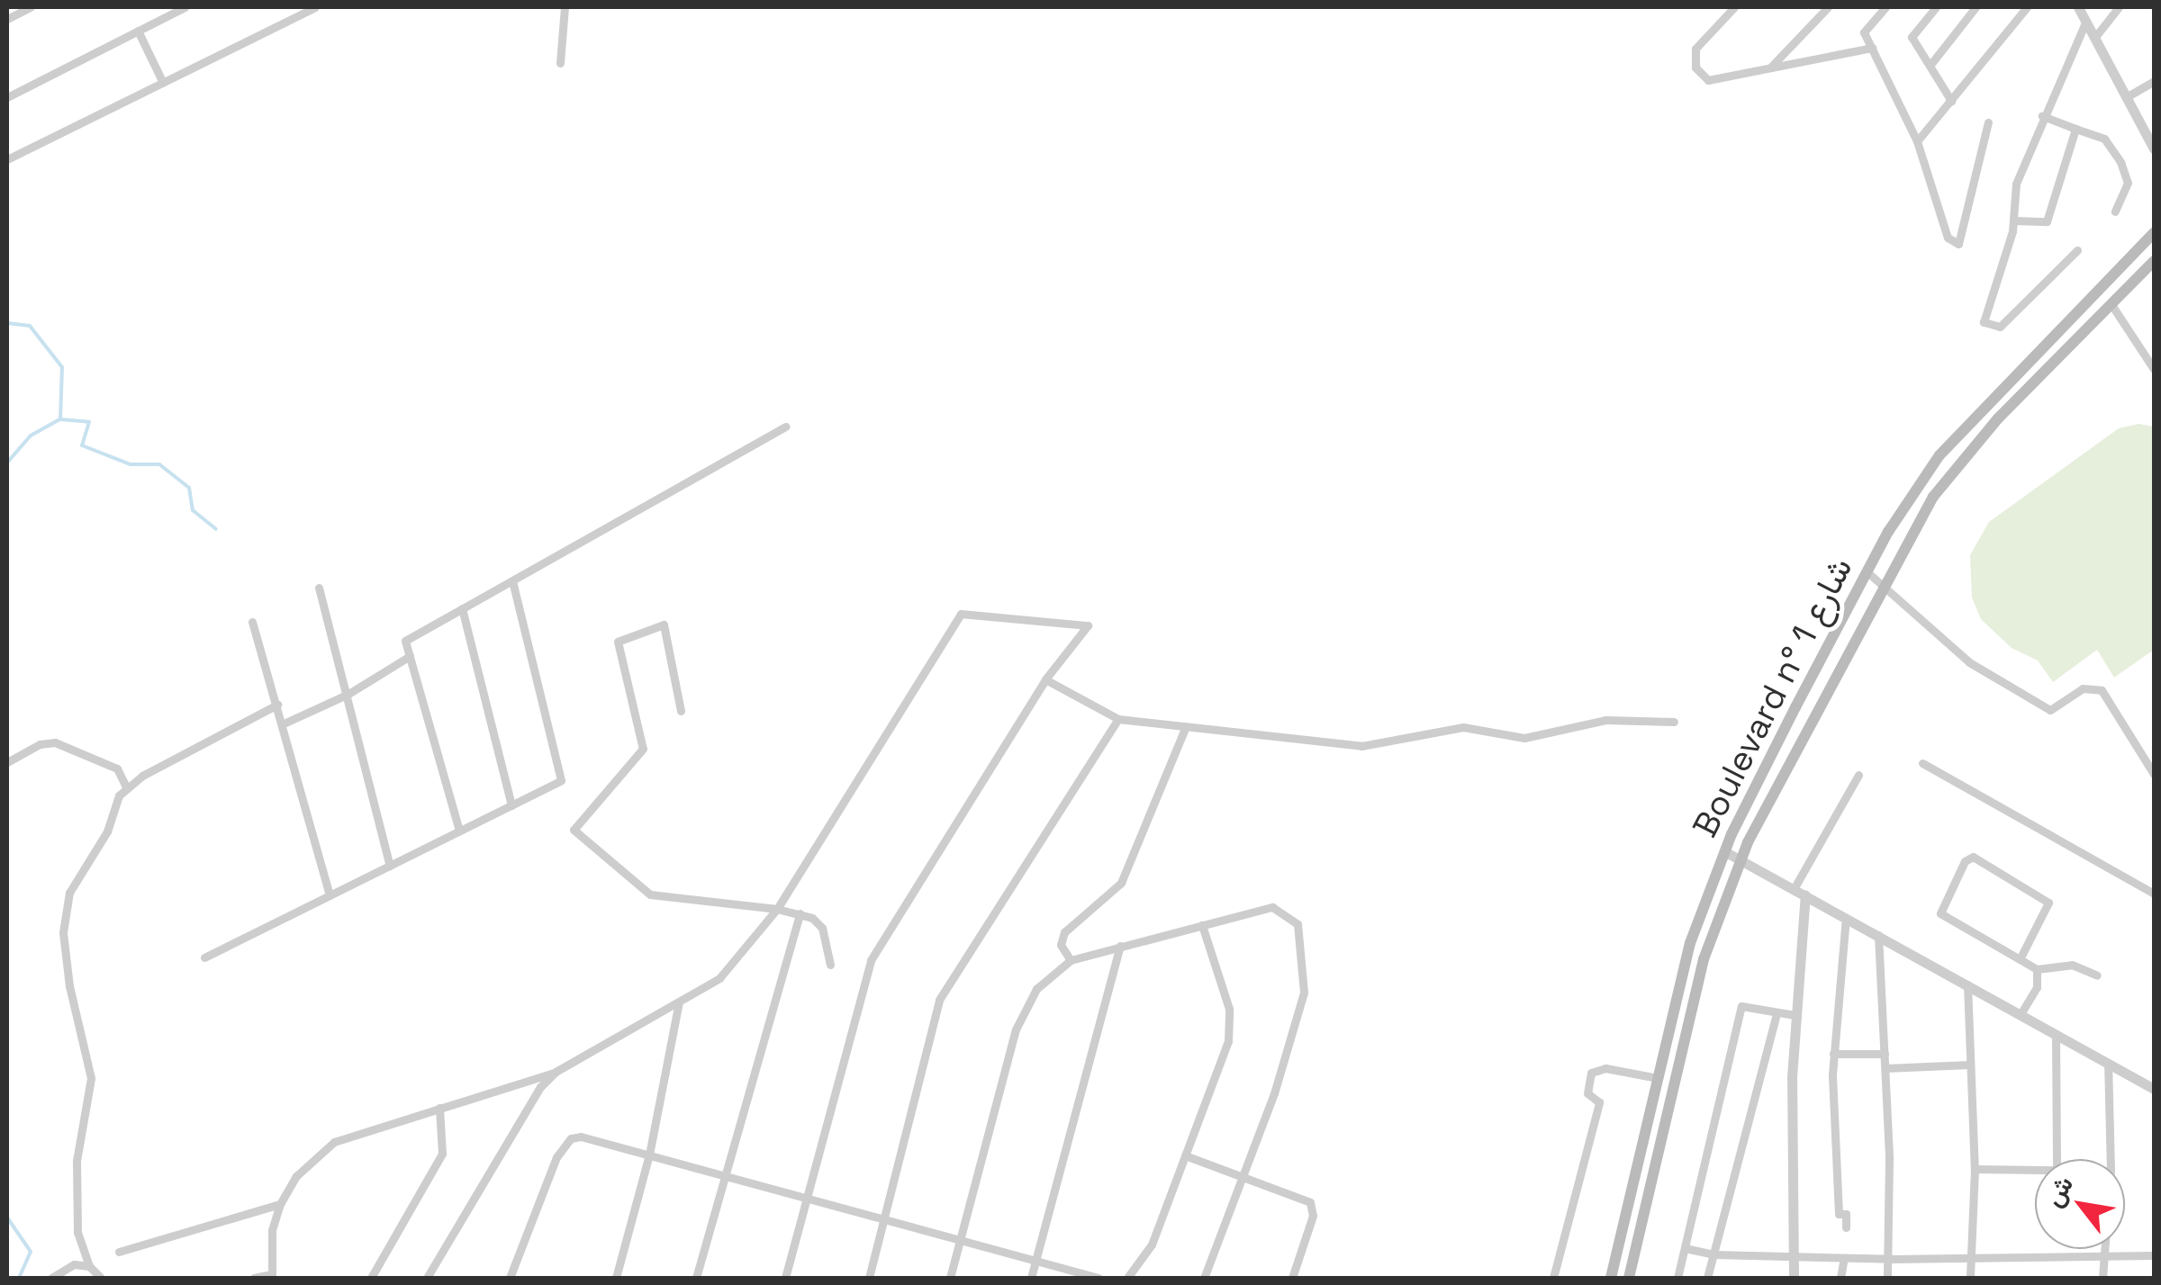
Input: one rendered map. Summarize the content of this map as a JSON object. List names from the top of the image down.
{
  "streets": {
    "main road": ["Boulevard n° شارع 1"]
  },
  "north": "top left"
}
